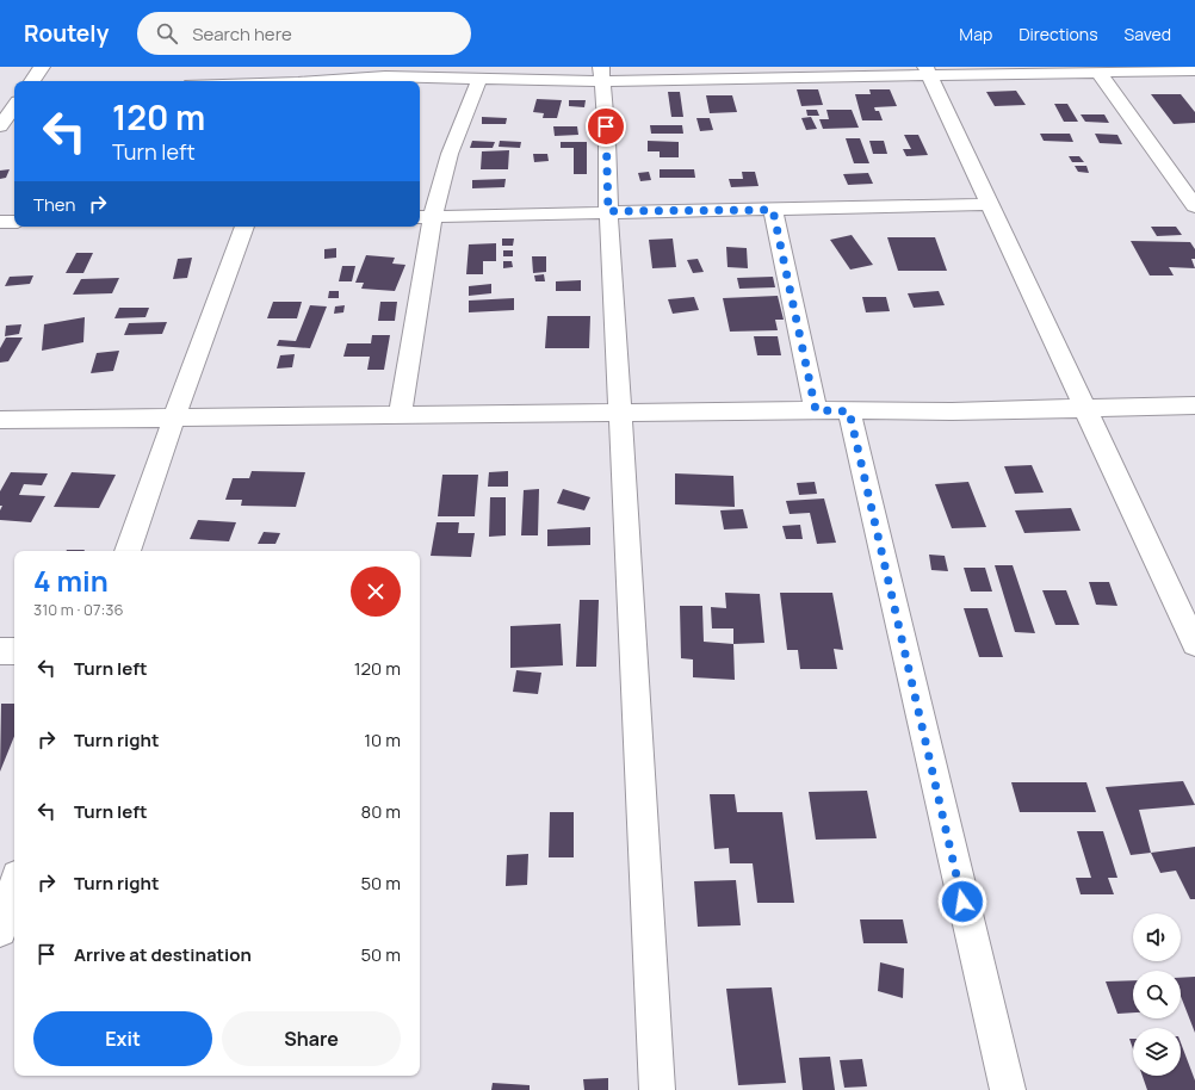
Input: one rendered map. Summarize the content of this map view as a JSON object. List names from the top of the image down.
{
  "page": {
    "header": "Routely",
    "search": "Search here",
    "nav": ["Map", "Directions", "Saved"],
    "turn": ["120 m", "Turn left"],
    "then": "Then",
    "heading": ["4 min", "310 m · 07:36"],
    "list": [
      {
        "name": "Turn left",
        "value": "120 m"
      },
      {
        "name": "Turn right",
        "value": "10 m"
      },
      {
        "name": "Turn left",
        "value": "80 m"
      },
      {
        "name": "Turn right",
        "value": "50 m"
      },
      {
        "name": "Arrive at destination",
        "value": "50 m"
      }
    ],
    "buttons": ["Exit", "Share"]
  }
}
